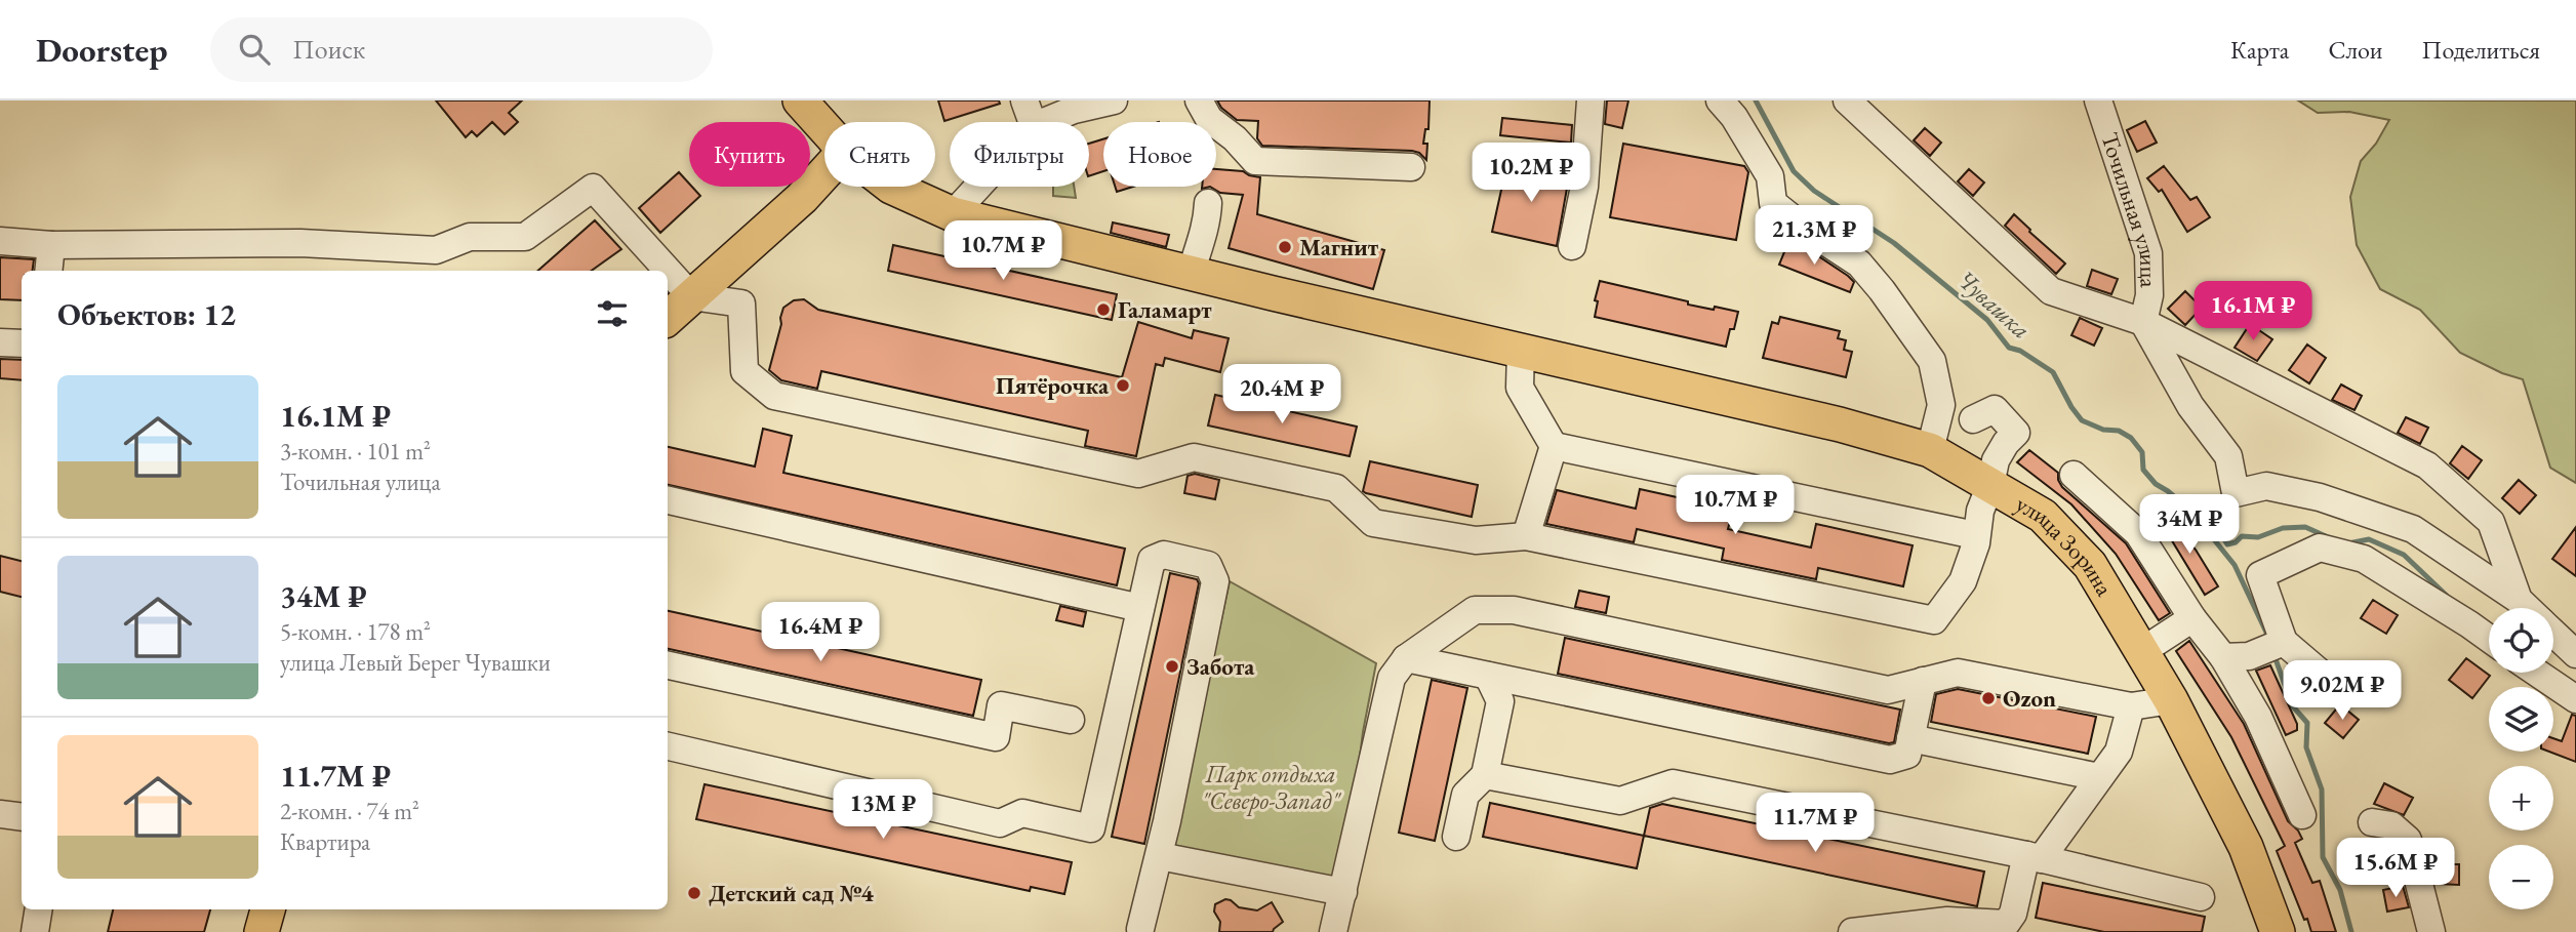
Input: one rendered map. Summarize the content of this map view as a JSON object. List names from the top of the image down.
{
  "streets": {
    "main road": ["улица Зорина"],
    "street": ["Точильная улица"]
  },
  "water": ["Чувашка"],
  "parks": ["Парк отдыха \"Северо-Запад\""],
  "places": [
    "Магнит",
    "Галамарт",
    "Пятёрочка",
    "Забота",
    "Ozon",
    "Детский сад №4"
  ],
  "page": {
    "header": "Doorstep",
    "search": "Поиск",
    "nav": ["Карта", "Слои", "Поделиться"],
    "chip": [
      "Купить",
      "Снять",
      "Фильтры",
      "Новое"
    ],
    "price": [
      "10.2M ₽",
      "21.3M ₽",
      "10.7M ₽",
      "16.1M ₽",
      "20.4M ₽",
      "10.7M ₽",
      "34M ₽",
      "16.4M ₽",
      "9.02M ₽",
      "13M ₽",
      "11.7M ₽",
      "15.6M ₽"
    ],
    "heading": "Объектов: 12",
    "list": [
      {
        "name": "16.1M ₽",
        "note": "3-комн. · 101 m² · Точильная улица"
      },
      {
        "name": "34M ₽",
        "note": "5-комн. · 178 m² · улица Левый Берег Чувашки"
      },
      {
        "name": "11.7M ₽",
        "note": "2-комн. · 74 m² · Квартира"
      }
    ],
    "map_buttons": ["+", "−"]
  }
}
